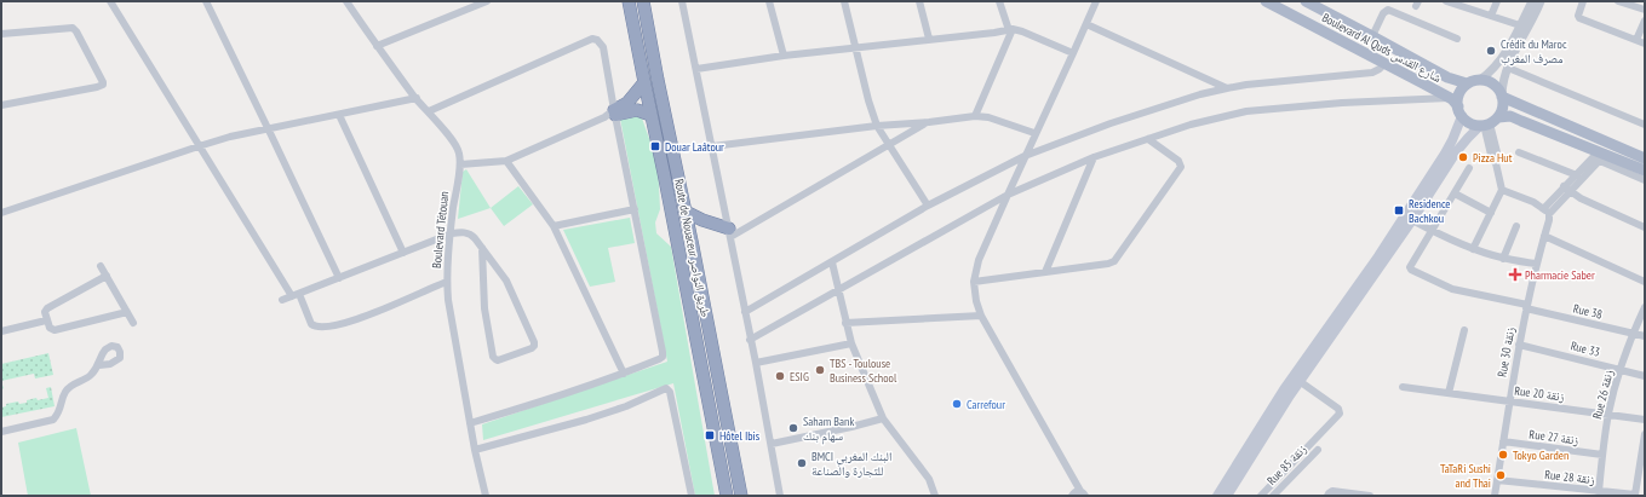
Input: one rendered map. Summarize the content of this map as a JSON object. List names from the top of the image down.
{
  "streets": {
    "highway": ["Route de Nouaceur طريق النواصر"],
    "main road": ["Boulevard Al Quds شارع القدس"],
    "street": [
      "Boulevard Tétouan",
      "Rue 38",
      "Rue 33",
      "Rue 30 زنقة",
      "Rue 20 زنقة",
      "Rue 26 زنقة",
      "Rue 27 زنقة",
      "Rue 85 زنقة",
      "Rue 28 زنقة"
    ]
  },
  "crossings": [
    ["Rue 38", "Rue 30 زنقة"],
    ["Rue 38", "Rue 26 زنقة"],
    ["Rue 33", "Rue 30 زنقة"],
    ["Rue 33", "Rue 26 زنقة"],
    ["Rue 30 زنقة", "Rue 20 زنقة"],
    ["Rue 30 زنقة", "Rue 27 زنقة"],
    ["Rue 30 زنقة", "Rue 28 زنقة"],
    ["Rue 20 زنقة", "Rue 26 زنقة"],
    ["Rue 26 زنقة", "Rue 27 زنقة"],
    ["Rue 26 زنقة", "Rue 28 زنقة"]
  ],
  "places": {
    "other": [
      "Crédit du Maroc مصرف المغرب",
      "Pizza Hut",
      "TBS - Toulouse Business School",
      "ESIG",
      "Carrefour",
      "Saham Bank سهام بنك",
      "Tokyo Garden",
      "BMCI البنك المغربي للتجارة والصناعة",
      "TaTaRi Sushi and Thai"
    ],
    "transit": ["Douar Laâtour", "Residence Bachkou", "Hôtel Ibis"],
    "health": ["Pharmacie Saber"]
  }
}
